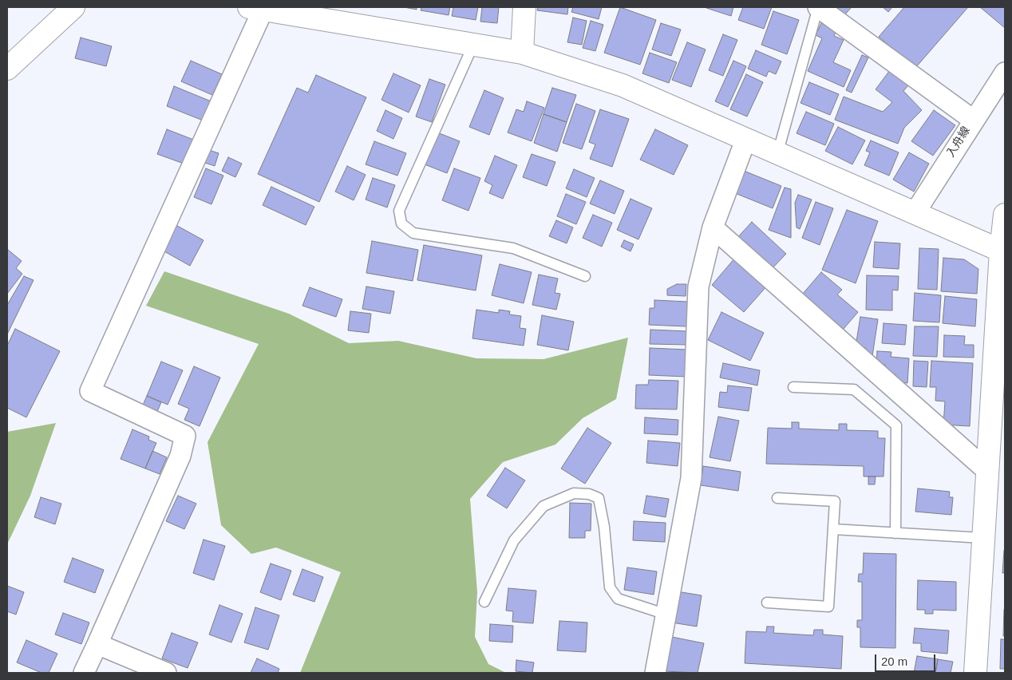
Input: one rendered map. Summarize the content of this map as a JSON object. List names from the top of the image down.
{
  "streets": {
    "street": ["入舟線"]
  },
  "scale_bar": "20 m"
}
